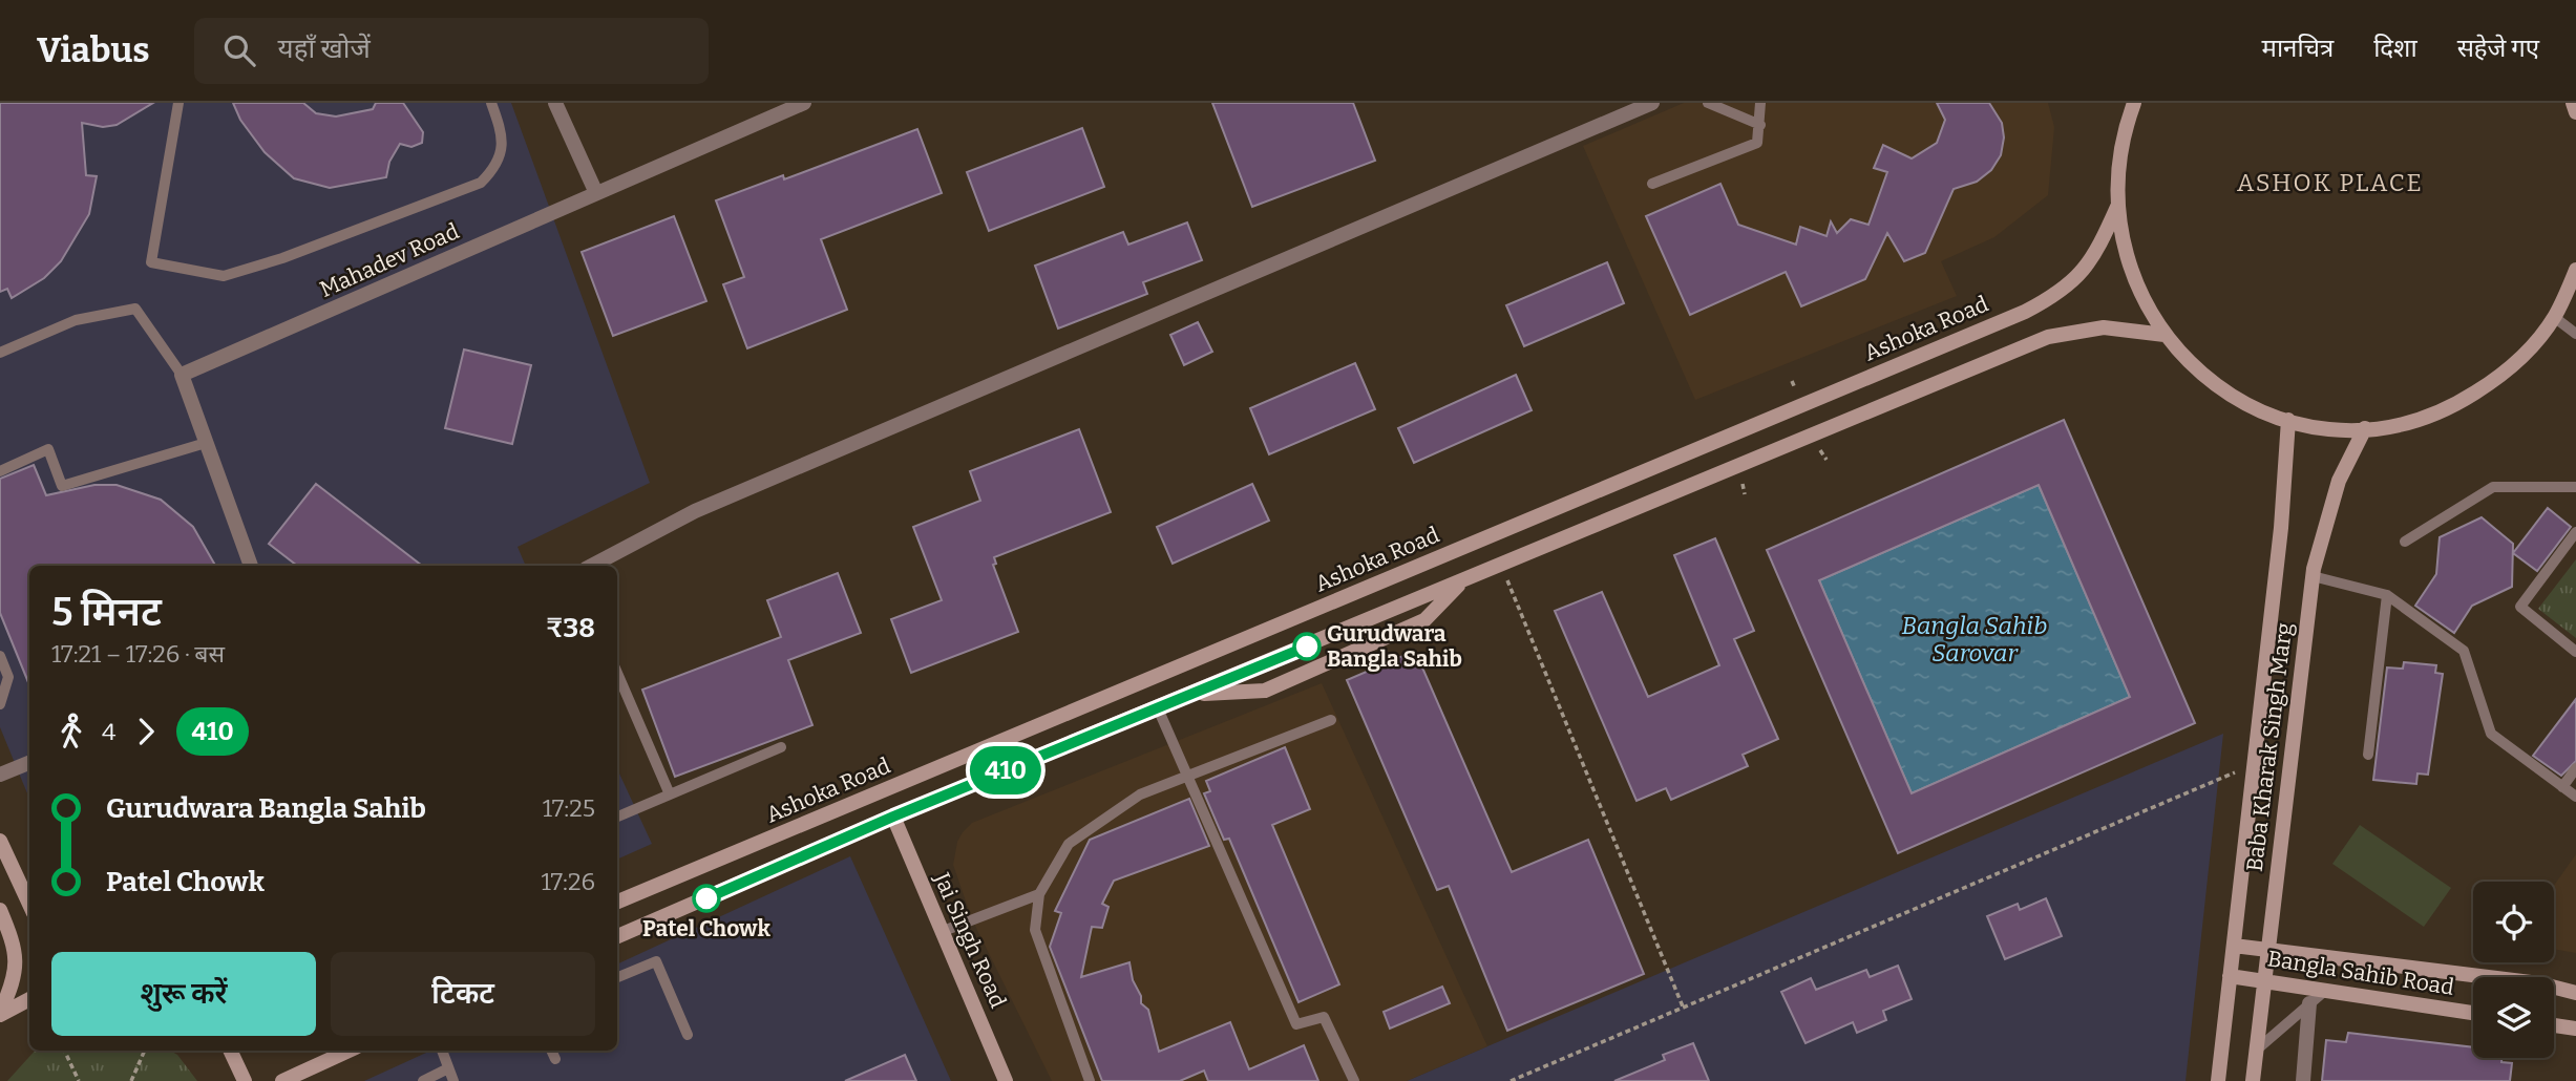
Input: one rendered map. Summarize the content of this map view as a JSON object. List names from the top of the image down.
{
  "streets": {
    "main road": [
      "Ashoka Road",
      "Baba Kharak Singh Marg",
      "Jai Singh Road",
      "Bangla Sahib Road"
    ],
    "street": ["Mahadev Road"]
  },
  "crossings": [
    ["Baba Kharak Singh Marg", "Bangla Sahib Road"]
  ],
  "districts": ["ASHOK PLACE"],
  "water": ["Bangla Sahib Sarovar"],
  "places": ["Gurudwara Bangla Sahib", "Patel Chowk"],
  "lines": ["bus line 410"],
  "page": {
    "header": "Viabus",
    "search": "यहाँ खोजें",
    "nav": ["मानचित्र", "दिशा", "सहेजे गए"],
    "on_map": "410",
    "heading": ["5 मिनट", "17:21 – 17:26 · बस", "₹38"],
    "legs": ["4", "410"],
    "list": [
      {
        "name": "Gurudwara Bangla Sahib",
        "value": "17:25"
      },
      {
        "name": "Patel Chowk",
        "value": "17:26"
      }
    ],
    "buttons": ["शुरू करें", "टिकट"]
  }
}
